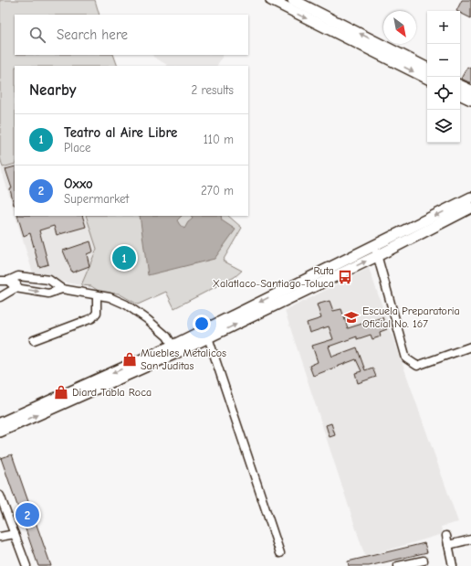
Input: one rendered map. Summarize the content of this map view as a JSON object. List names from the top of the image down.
{
  "places": {
    "bus stop": ["Ruta Xalatlaco-Santiago-Toluca"],
    "school or university": ["Escuela Preparatoria Oficial No. 167"],
    "shop": ["Muebles Metalicos San Juditas", "Diard Tabla Roca"]
  },
  "north": "bottom right",
  "page": {
    "map_buttons": ["+", "−"],
    "search": "Search here",
    "heading": ["Nearby", "2 results"],
    "list": [
      {
        "mark": "1",
        "name": "Teatro al Aire Libre",
        "note": "Place",
        "value": "110 m"
      },
      {
        "mark": "2",
        "name": "Oxxo",
        "note": "Supermarket",
        "value": "270 m"
      }
    ],
    "pins": ["1", "2"]
  }
}
